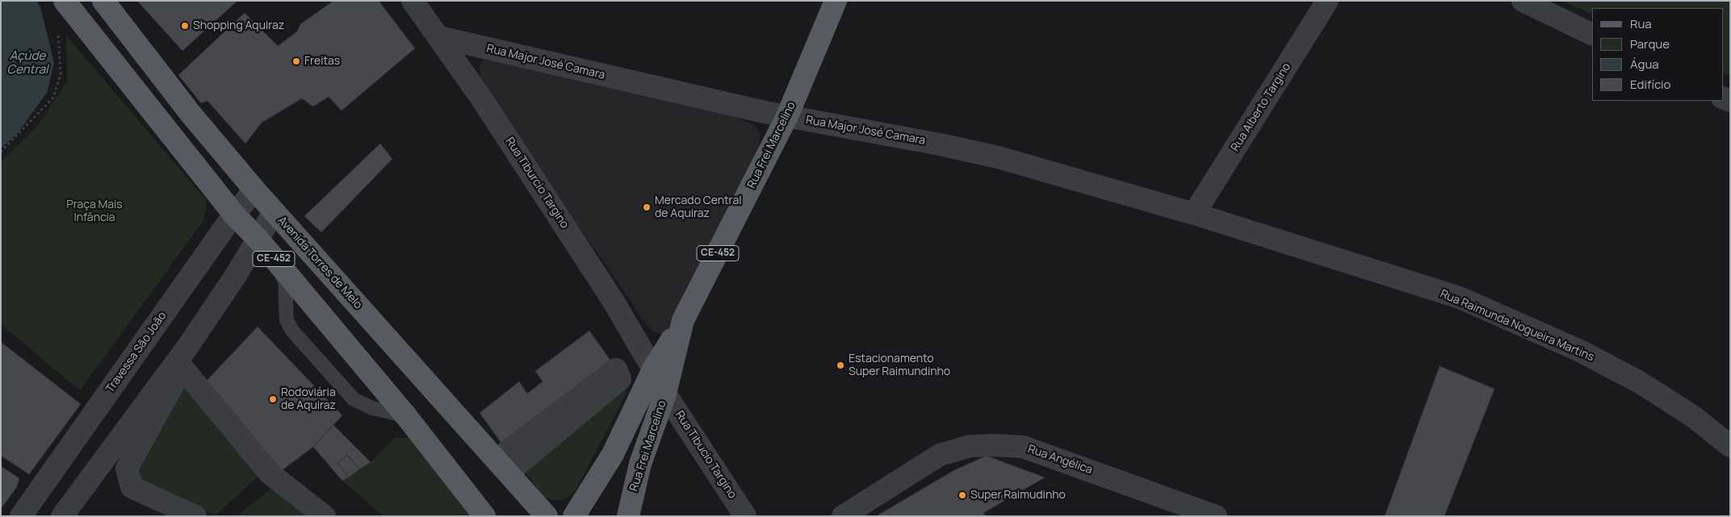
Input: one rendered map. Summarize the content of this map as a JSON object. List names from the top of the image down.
{
  "streets": {
    "main road": ["Rua Frei Marcelino", "CE-452", "Avenida Torres de Melo"],
    "street": [
      "Rua Major José Camara",
      "Rua Alberto Targino",
      "Rua Tiburcio Targino",
      "Rua Raimunda Nogueira Martins",
      "Travessa São João",
      "Rua Tibucio Targino",
      "Rua Angélica"
    ]
  },
  "crossings": [
    ["Rua Major José Camara", "Rua Alberto Targino"],
    ["Rua Major José Camara", "Rua Frei Marcelino"],
    ["Rua Major José Camara", "Rua Tiburcio Targino"],
    ["Rua Major José Camara", "Rua Raimunda Nogueira Martins"],
    ["Rua Alberto Targino", "Rua Raimunda Nogueira Martins"],
    ["Rua Frei Marcelino", "Rua Tibucio Targino"],
    ["CE-452", "Travessa São João"],
    ["Avenida Torres de Melo", "Travessa São João"]
  ],
  "water": ["Açúde Central"],
  "parks": ["Praça Mais Infância"],
  "places": [
    "Shopping Aquiraz",
    "Freitas",
    "Mercado Central de Aquiraz",
    "Estacionamento Super Raimundinho",
    "Rodoviária de Aquiraz",
    "Super Raimudinho"
  ],
  "legend": [
    "Rua",
    "Parque",
    "Água",
    "Edifício"
  ]
}
